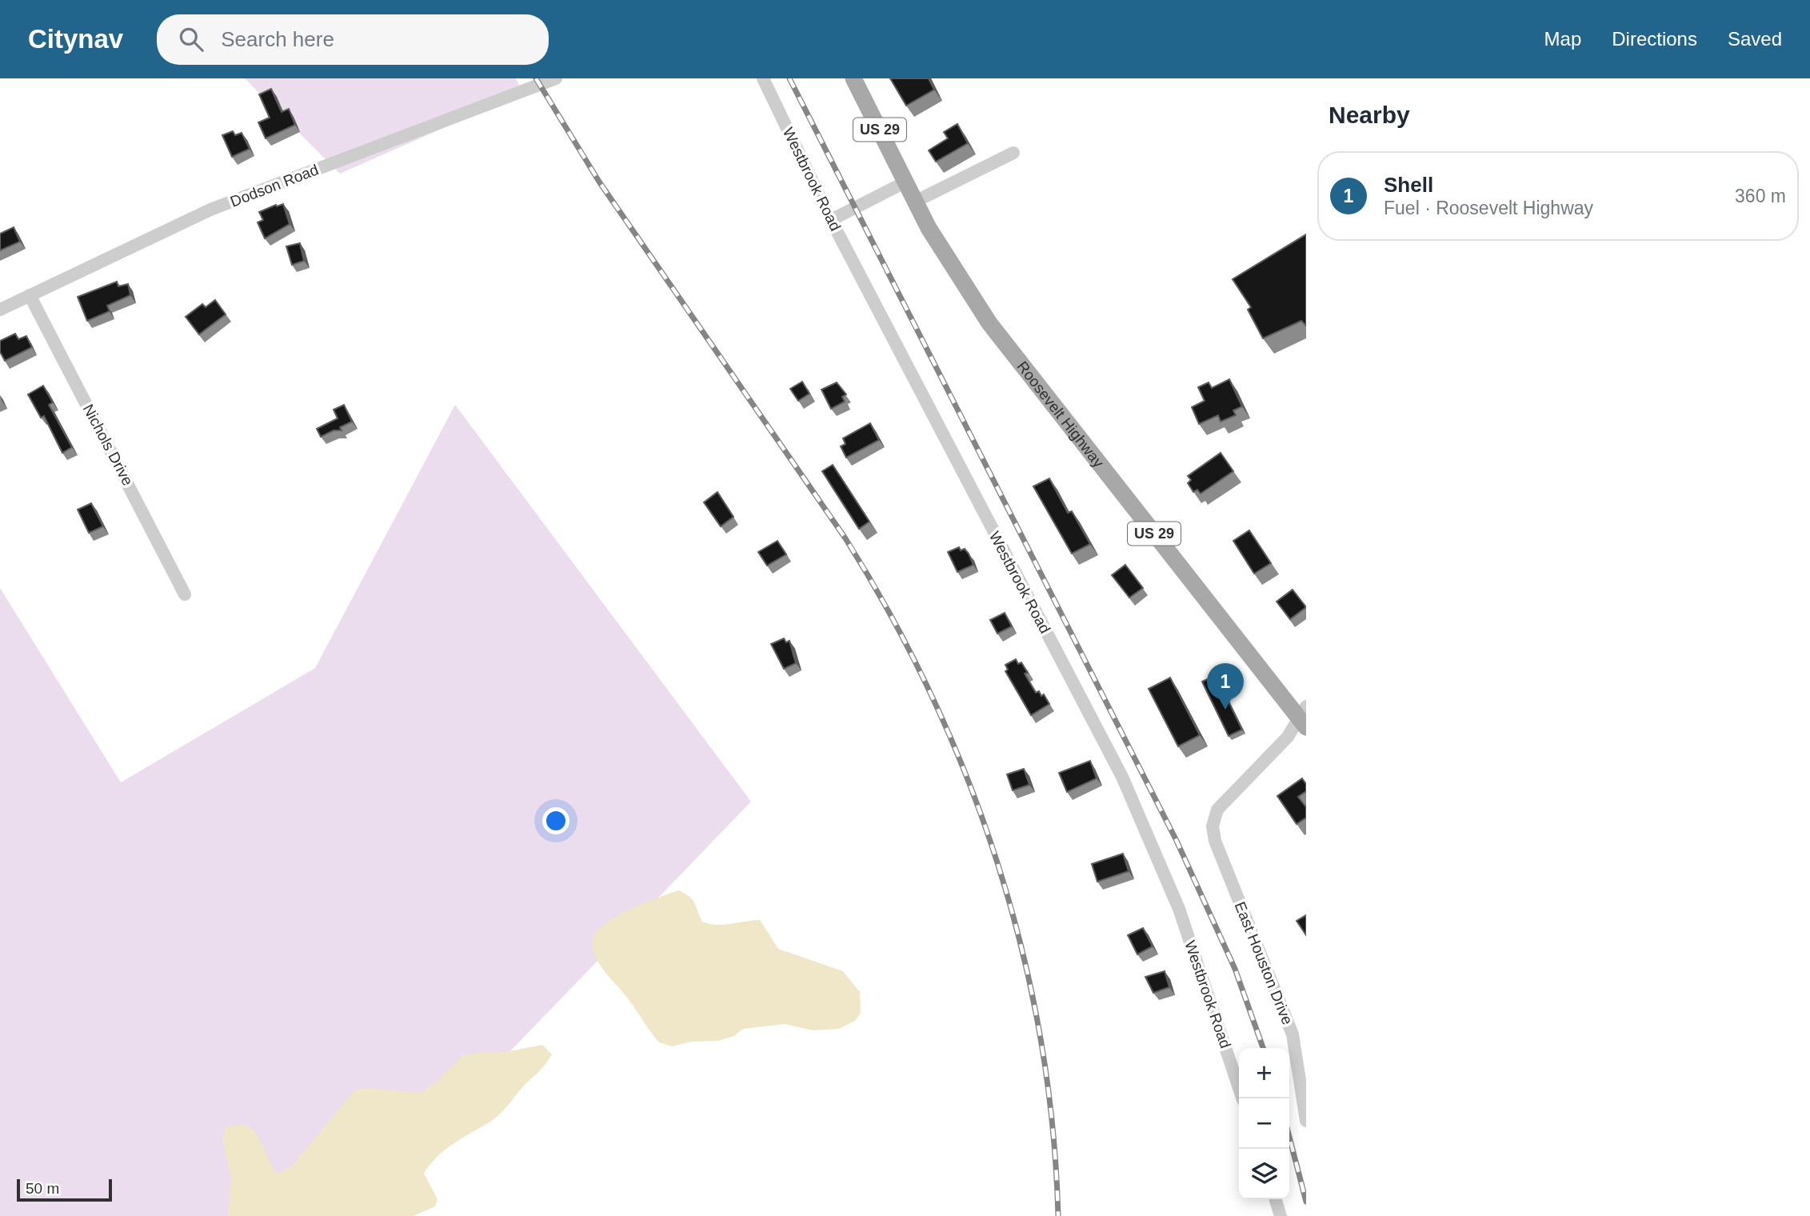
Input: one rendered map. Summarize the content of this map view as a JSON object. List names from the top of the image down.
{
  "streets": {
    "main road": ["US 29", "Roosevelt Highway"],
    "street": [
      "Westbrook Road",
      "Dodson Road",
      "Nichols Drive",
      "East Houston Drive"
    ]
  },
  "crossings": [
    ["Dodson Road", "Nichols Drive"],
    ["Roosevelt Highway", "East Houston Drive"]
  ],
  "scale_bar": "50 m",
  "page": {
    "header": "Citynav",
    "search": "Search here",
    "nav": ["Map", "Directions", "Saved"],
    "heading": "Nearby",
    "list": [
      {
        "mark": "1",
        "name": "Shell",
        "note": "Fuel · Roosevelt Highway",
        "value": "360 m"
      }
    ],
    "pins": "1",
    "map_buttons": ["+", "−"],
    "scale": "50 m"
  }
}
